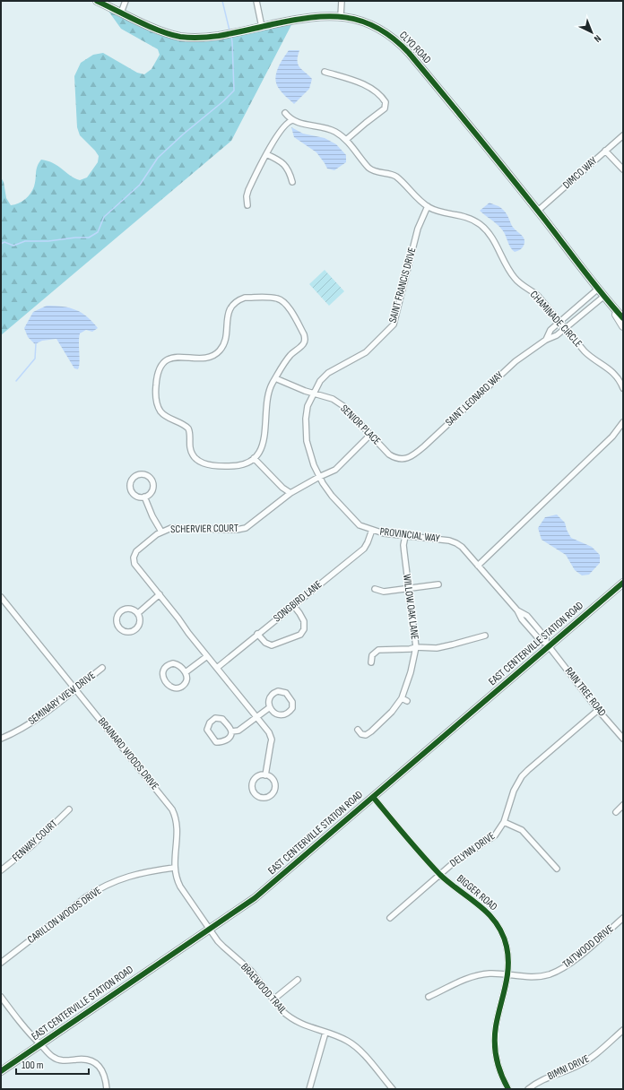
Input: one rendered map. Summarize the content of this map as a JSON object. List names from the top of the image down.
{
  "streets": {
    "street": [
      "CLYO ROAD",
      "DIMCO WAY",
      "SAINT FRANCIS DRIVE",
      "CHAMINADE CIRCLE",
      "SAINT LEONARD WAY",
      "SENIOR PLACE",
      "SCHERVIER COURT",
      "PROVINCIAL WAY",
      "SONGBIRD LANE",
      "WILLOW OAK LANE",
      "EAST CENTERVILLE STATION ROAD",
      "RAIN TREE ROAD",
      "SEMINARY VIEW DRIVE",
      "BRAINARD WOODS DRIVE",
      "FENWAY COURT",
      "DELYNN DRIVE",
      "BIGGER ROAD",
      "CARILLON WOODS DRIVE",
      "TAITWOOD DRIVE",
      "BRAEWOOD TRAIL",
      "BIMNI DRIVE"
    ]
  },
  "crossings": [
    ["CLYO ROAD", "DIMCO WAY"],
    ["CLYO ROAD", "SAINT LEONARD WAY"],
    ["SAINT FRANCIS DRIVE", "CHAMINADE CIRCLE"],
    ["SAINT FRANCIS DRIVE", "SENIOR PLACE"],
    ["SAINT FRANCIS DRIVE", "PROVINCIAL WAY"],
    ["CHAMINADE CIRCLE", "SAINT LEONARD WAY"],
    ["SAINT LEONARD WAY", "SENIOR PLACE"],
    ["SENIOR PLACE", "SCHERVIER COURT"],
    ["SENIOR PLACE", "PROVINCIAL WAY"],
    ["SCHERVIER COURT", "PROVINCIAL WAY"],
    ["SCHERVIER COURT", "SONGBIRD LANE"],
    ["PROVINCIAL WAY", "SONGBIRD LANE"],
    ["PROVINCIAL WAY", "WILLOW OAK LANE"],
    ["PROVINCIAL WAY", "EAST CENTERVILLE STATION ROAD"],
    ["PROVINCIAL WAY", "RAIN TREE ROAD"],
    ["EAST CENTERVILLE STATION ROAD", "RAIN TREE ROAD"],
    ["EAST CENTERVILLE STATION ROAD", "BRAINARD WOODS DRIVE"],
    ["EAST CENTERVILLE STATION ROAD", "BIGGER ROAD"],
    ["EAST CENTERVILLE STATION ROAD", "BRAEWOOD TRAIL"],
    ["RAIN TREE ROAD", "DELYNN DRIVE"],
    ["SEMINARY VIEW DRIVE", "BRAINARD WOODS DRIVE"],
    ["BRAINARD WOODS DRIVE", "CARILLON WOODS DRIVE"],
    ["BRAINARD WOODS DRIVE", "BRAEWOOD TRAIL"],
    ["DELYNN DRIVE", "BIGGER ROAD"],
    ["BIGGER ROAD", "TAITWOOD DRIVE"]
  ],
  "scale_bar": "100 m",
  "north": "bottom right"
}
